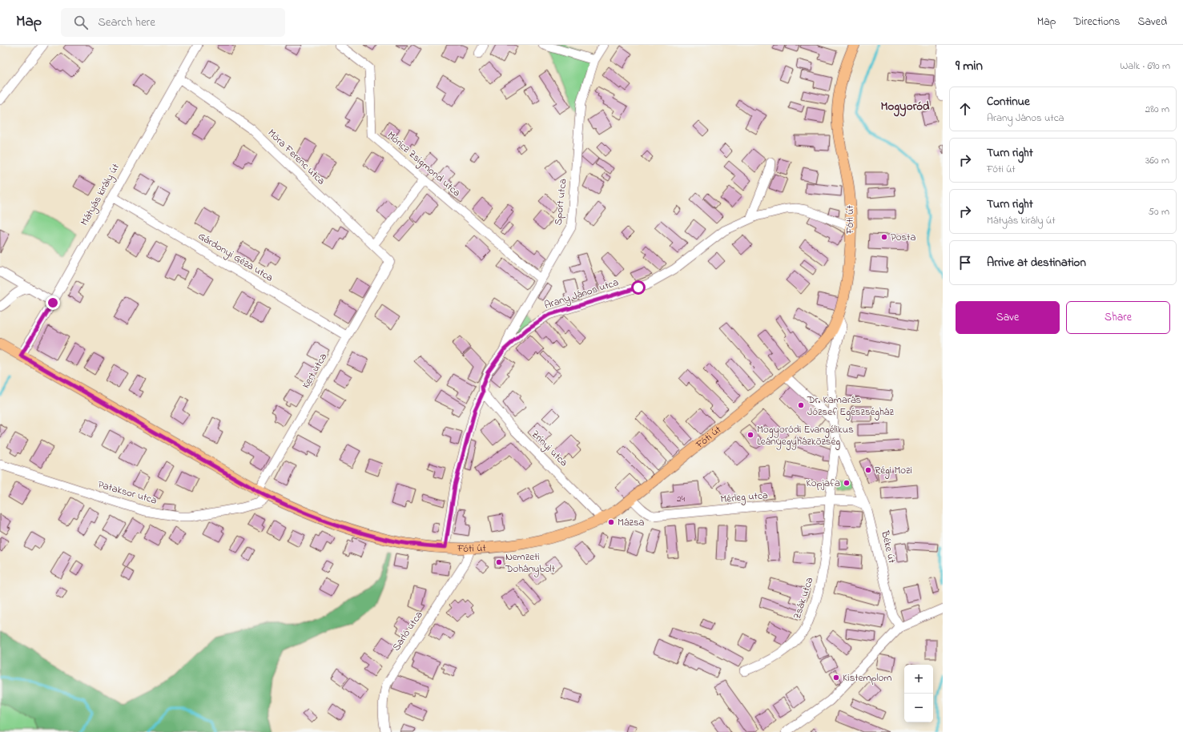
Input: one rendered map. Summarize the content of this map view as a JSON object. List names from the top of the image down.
{
  "streets": {
    "main road": ["Fóti út"],
    "street": [
      "Móra Ferenc utca",
      "Móricz Zsigmond utca",
      "Mátyás király út",
      "Sport utca",
      "Gárdonyi Géza utca",
      "Arany János utca",
      "Kert utca",
      "Zrínyi utca",
      "Pataksor utca",
      "Mérleg utca",
      "Béke út",
      "Zsák utca",
      "Sarló utca"
    ]
  },
  "crossings": [
    ["Móra Ferenc utca", "Mátyás király út"],
    ["Móra Ferenc utca", "Kert utca"],
    ["Móricz Zsigmond utca", "Sport utca"],
    ["Mátyás király út", "Fóti út"],
    ["Mátyás király út", "Gárdonyi Géza utca"],
    ["Sport utca", "Arany János utca"],
    ["Fóti út", "Arany János utca"],
    ["Fóti út", "Kert utca"],
    ["Fóti út", "Zrínyi utca"],
    ["Fóti út", "Pataksor utca"],
    ["Fóti út", "Mérleg utca"],
    ["Fóti út", "Béke út"],
    ["Fóti út", "Sarló utca"],
    ["Gárdonyi Géza utca", "Kert utca"],
    ["Arany János utca", "Zrínyi utca"],
    ["Kert utca", "Pataksor utca"],
    ["Mérleg utca", "Béke út"],
    ["Mérleg utca", "Zsák utca"],
    ["Béke út", "Zsák utca"]
  ],
  "districts": ["Mogyoród"],
  "places": [
    "Posta",
    "Dr. Kamarás József Egészségház",
    "Mogyoródi Evangélikus Leányegyházközség",
    "Régi Mozi",
    "Kopjafa",
    "Mázsa",
    "Nemzeti Dohánybolt",
    "Kistemplom"
  ],
  "house_numbers": ["24"],
  "page": {
    "header": "Map",
    "search": "Search here",
    "nav": ["Map", "Directions", "Saved"],
    "heading": ["9 min", "Walk · 690 m"],
    "list": [
      ["Continue", "Arany János utca", "280 m"],
      ["Turn right", "Fóti út", "360 m"],
      ["Turn right", "Mátyás király út", "50 m"],
      "Arrive at destination"
    ],
    "buttons": ["Save", "Share"],
    "map_buttons": ["+", "−"]
  }
}
